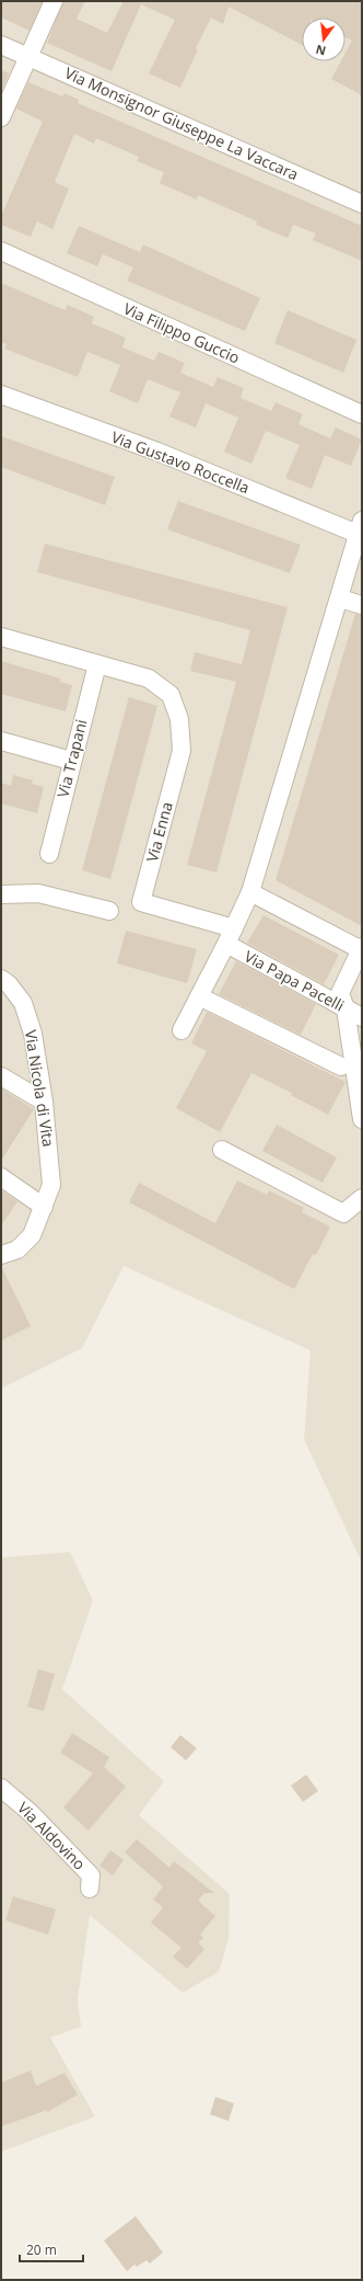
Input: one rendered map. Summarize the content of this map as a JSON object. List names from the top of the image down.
{
  "streets": {
    "street": [
      "Via Monsignor Giuseppe La Vaccara",
      "Via Filippo Guccio",
      "Via Gustavo Roccella",
      "Via Trapani",
      "Via Enna",
      "Via Papa Pacelli",
      "Via Nicola di Vita",
      "Via Aldovino"
    ]
  },
  "crossings": [
    ["Via Trapani", "Via Enna"]
  ],
  "scale_bar": "20 m",
  "north": "bottom"
}
